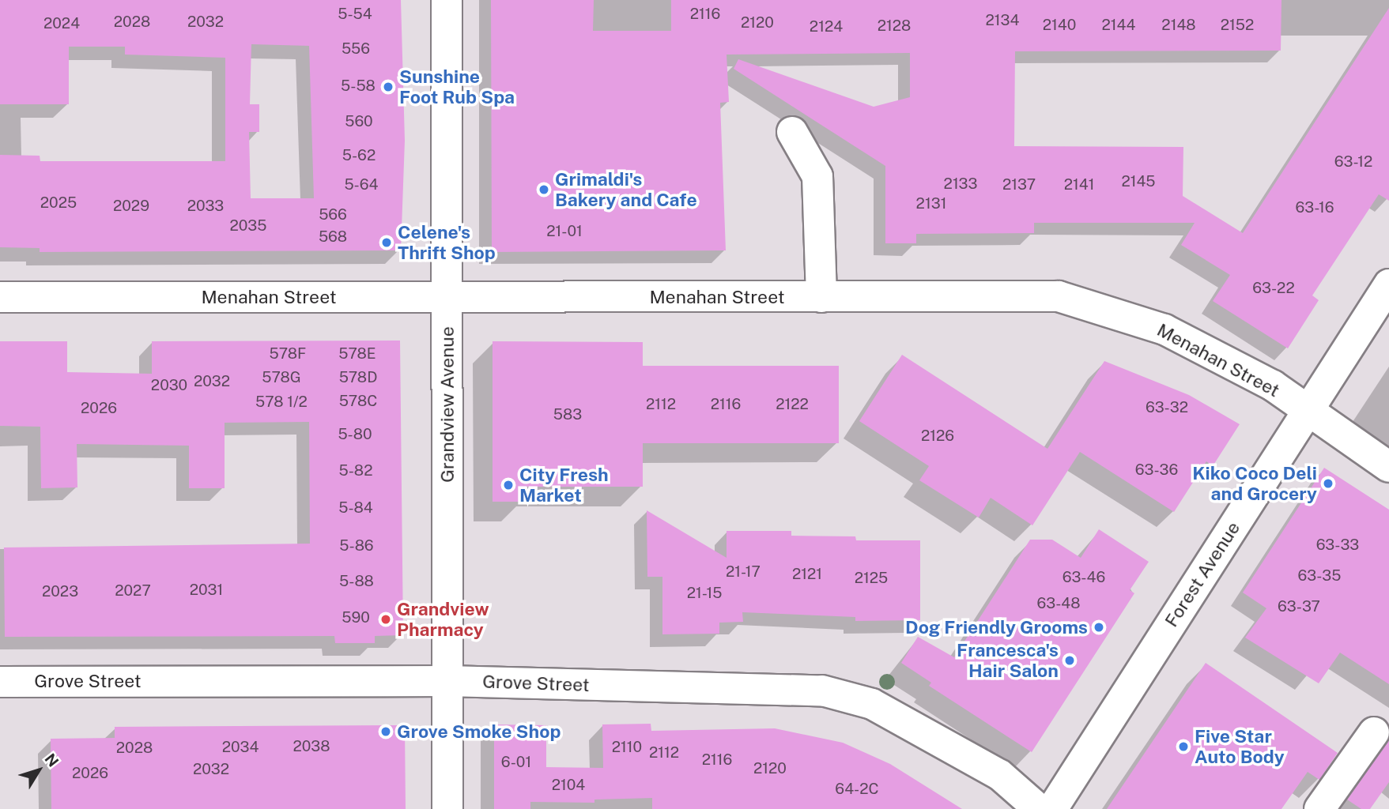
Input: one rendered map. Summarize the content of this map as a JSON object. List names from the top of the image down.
{
  "streets": {
    "street": [
      "Menahan Street",
      "Grandview Avenue",
      "Forest Avenue",
      "Grove Street"
    ]
  },
  "crossings": [
    ["Menahan Street", "Grandview Avenue"],
    ["Menahan Street", "Forest Avenue"],
    ["Grandview Avenue", "Grove Street"]
  ],
  "places": [
    "Sunshine Foot Rub Spa",
    "Grimaldi's Bakery and Cafe",
    "Celene's Thrift Shop",
    "Kiko Coco Deli and Grocery",
    "City Fresh Market",
    "Grandview Pharmacy",
    "Dog Friendly Grooms",
    "Francesca's Hair Salon",
    "Grove Smoke Shop",
    "Five Star Auto Body"
  ],
  "house_numbers": [
    "5-54",
    "2116",
    "2134",
    "2028",
    "2032",
    "2120",
    "2024",
    "2140",
    "2144",
    "2148",
    "2152",
    "2128",
    "2124",
    "556",
    "5-58",
    "560",
    "5-62",
    "63-12",
    "2145",
    "2133",
    "5-64",
    "2137",
    "2141",
    "2025",
    "2131",
    "2029",
    "2033",
    "63-16",
    "566",
    "2035",
    "21-01",
    "568",
    "63-22",
    "578F",
    "578E",
    "578G",
    "578D",
    "2032",
    "2030",
    "578C",
    "578 1/2",
    "2112",
    "2116",
    "2122",
    "63-32",
    "2026",
    "583",
    "5-80",
    "2126",
    "63-36",
    "5-82",
    "5-84",
    "63-33",
    "5-86",
    "21-17",
    "2121",
    "63-35",
    "63-46",
    "2125",
    "5-88",
    "2031",
    "2027",
    "2023",
    "21-15",
    "63-48",
    "63-37",
    "590",
    "2038",
    "2034",
    "2110",
    "2028",
    "2112",
    "2116",
    "6-01",
    "2120",
    "2032",
    "2026",
    "2104",
    "64-2C"
  ],
  "north": "top right"
}
